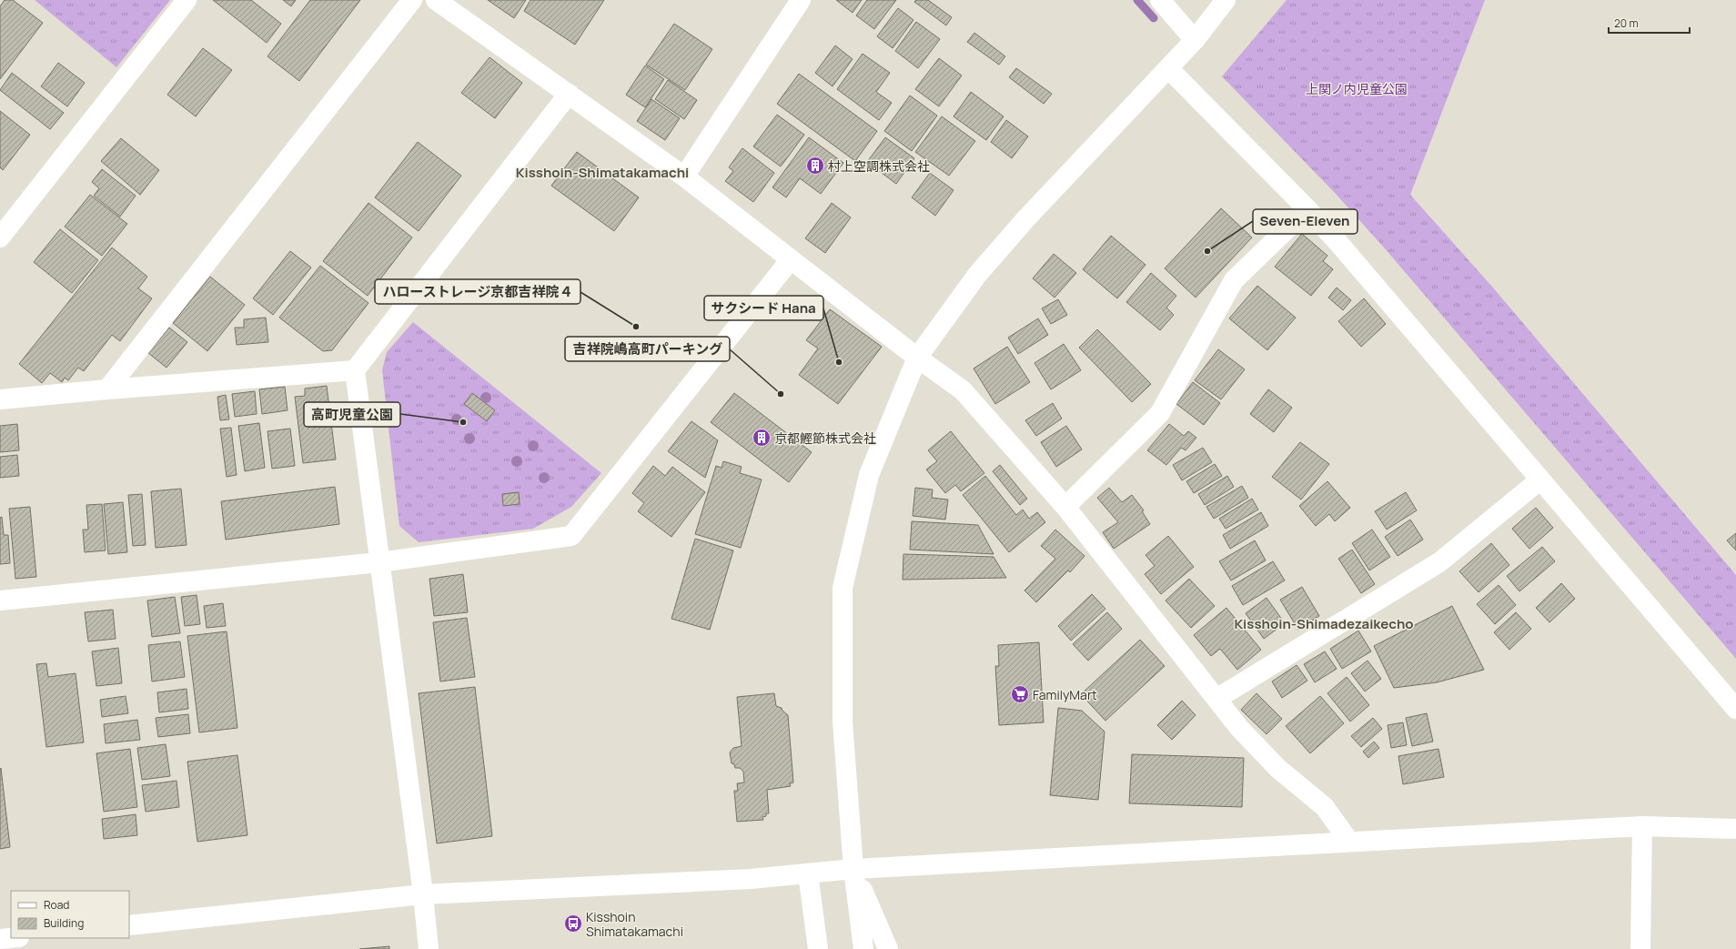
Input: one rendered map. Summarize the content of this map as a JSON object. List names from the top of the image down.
{
  "districts": ["Kisshoin-Shimatakamachi", "Kisshoin-Shimadezaikecho"],
  "parks": ["上関ノ内児童公園"],
  "places": {
    "building": ["村上空調株式会社", "京都鰹節株式会社"],
    "other": [
      "Seven-Eleven",
      "ハローストレージ京都吉祥院４",
      "サクシード Hana",
      "吉祥院嶋高町パーキング",
      "高町児童公園"
    ],
    "supermarket": ["FamilyMart"],
    "bus stop": ["Kisshoin Shimatakamachi"]
  },
  "legend": ["Road", "Building"],
  "scale_bar": "20 m"
}
